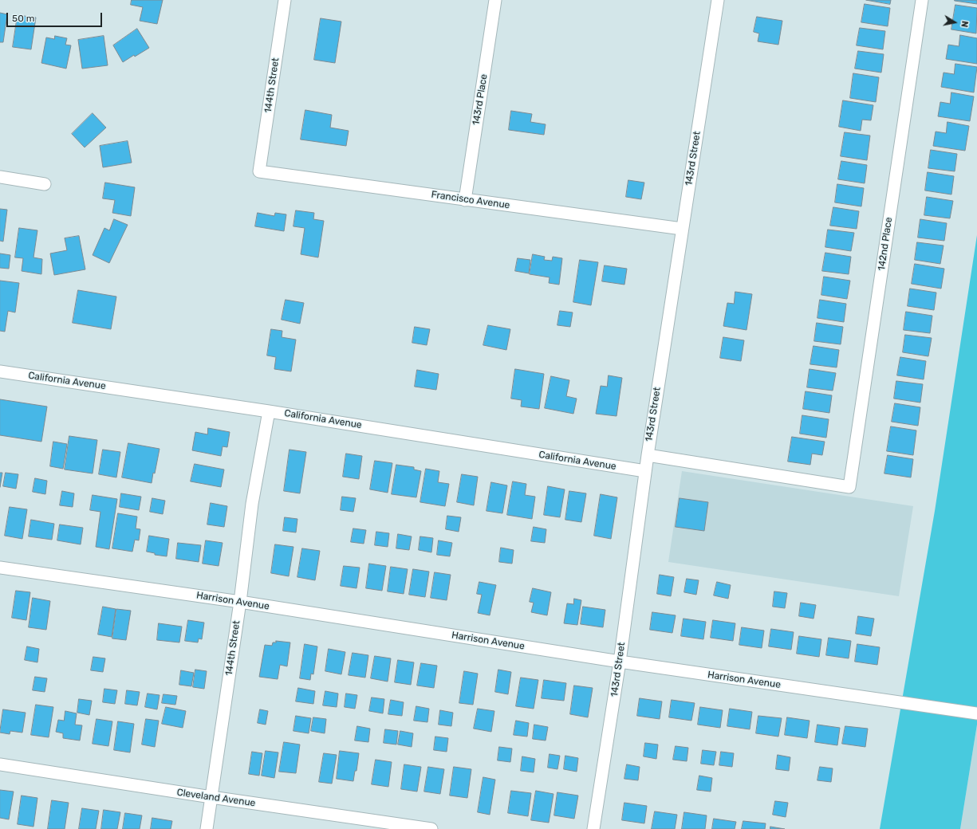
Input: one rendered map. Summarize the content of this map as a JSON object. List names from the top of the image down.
{
  "streets": {
    "street": [
      "144th Street",
      "143rd Place",
      "143rd Street",
      "Francisco Avenue",
      "142nd Place",
      "California Avenue",
      "Harrison Avenue",
      "Cleveland Avenue"
    ]
  },
  "crossings": [
    ["144th Street", "Francisco Avenue"],
    ["144th Street", "California Avenue"],
    ["144th Street", "Harrison Avenue"],
    ["144th Street", "Cleveland Avenue"],
    ["143rd Place", "Francisco Avenue"],
    ["143rd Street", "Francisco Avenue"],
    ["143rd Street", "142nd Place"],
    ["143rd Street", "California Avenue"],
    ["143rd Street", "Harrison Avenue"]
  ],
  "scale_bar": "50 m",
  "north": "right"
}
